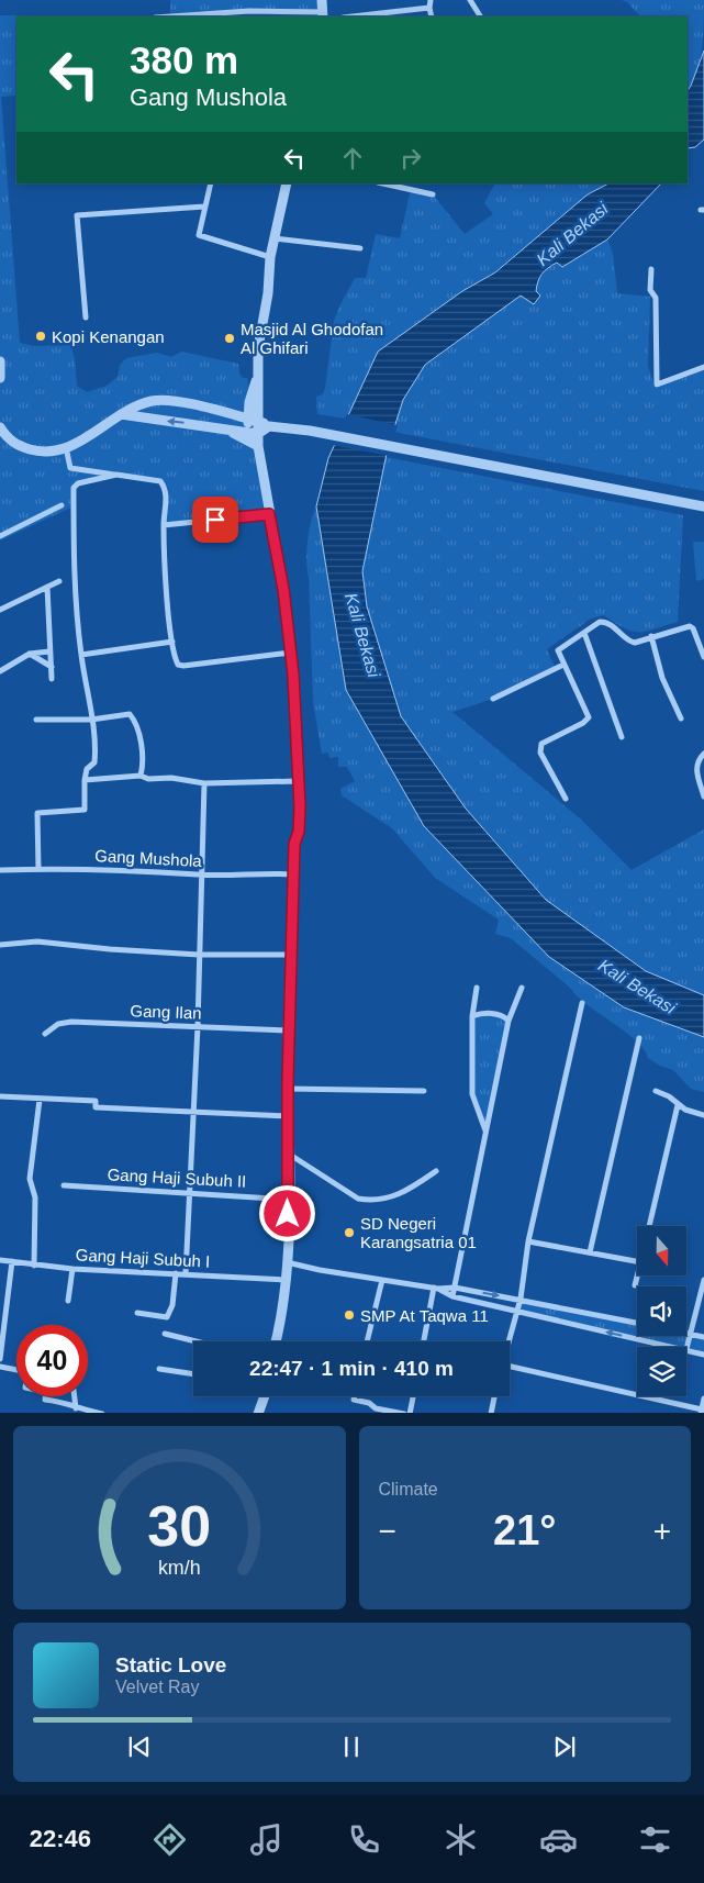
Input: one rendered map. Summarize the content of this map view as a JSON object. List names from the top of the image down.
{
  "streets": {
    "street": [
      "Gang Mushola",
      "Gang Ilan",
      "Gang Haji Subuh II",
      "Gang Haji Subuh I"
    ]
  },
  "water": ["Kali Bekasi"],
  "places": [
    "Kopi Kenangan",
    "Masjid Al Ghodofan Al Ghifari",
    "SD Negeri Karangsatria 01",
    "SMP At Taqwa 11"
  ],
  "north": "bottom",
  "page": {
    "turn": ["380 m", "Gang Mushola"],
    "limit": "40",
    "trip": "22:47 · 1 min · 410 m",
    "tile": "Climate",
    "heat": ["−", "21°", "+"],
    "song": ["Static Love", "Velvet Ray"],
    "tabs": "22:46",
    "gauge": ["30", "km/h"]
  }
}
